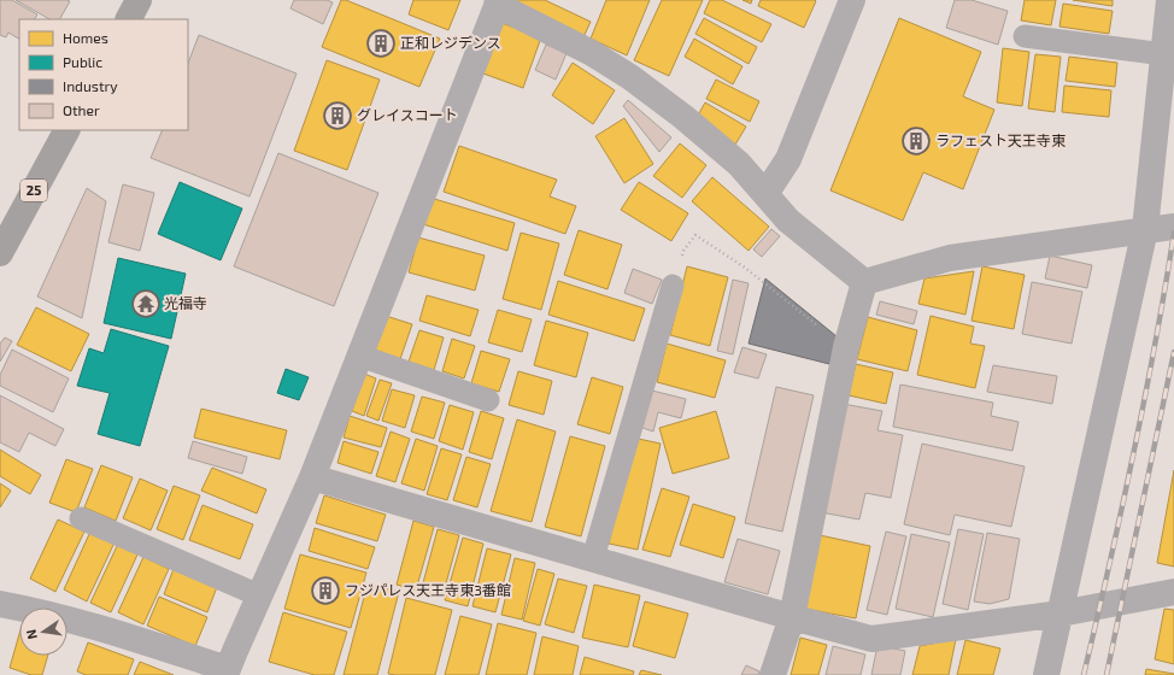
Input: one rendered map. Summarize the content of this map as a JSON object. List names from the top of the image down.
{
  "streets": {
    "highway": ["25"]
  },
  "places": {
    "building": [
      "正和レジデンス",
      "グレイスコート",
      "ラフェスト天王寺東",
      "フジパレス天王寺東3番館"
    ],
    "temple": ["光福寺"]
  },
  "legend": [
    "Homes",
    "Public",
    "Industry",
    "Other"
  ],
  "north": "left"
}
